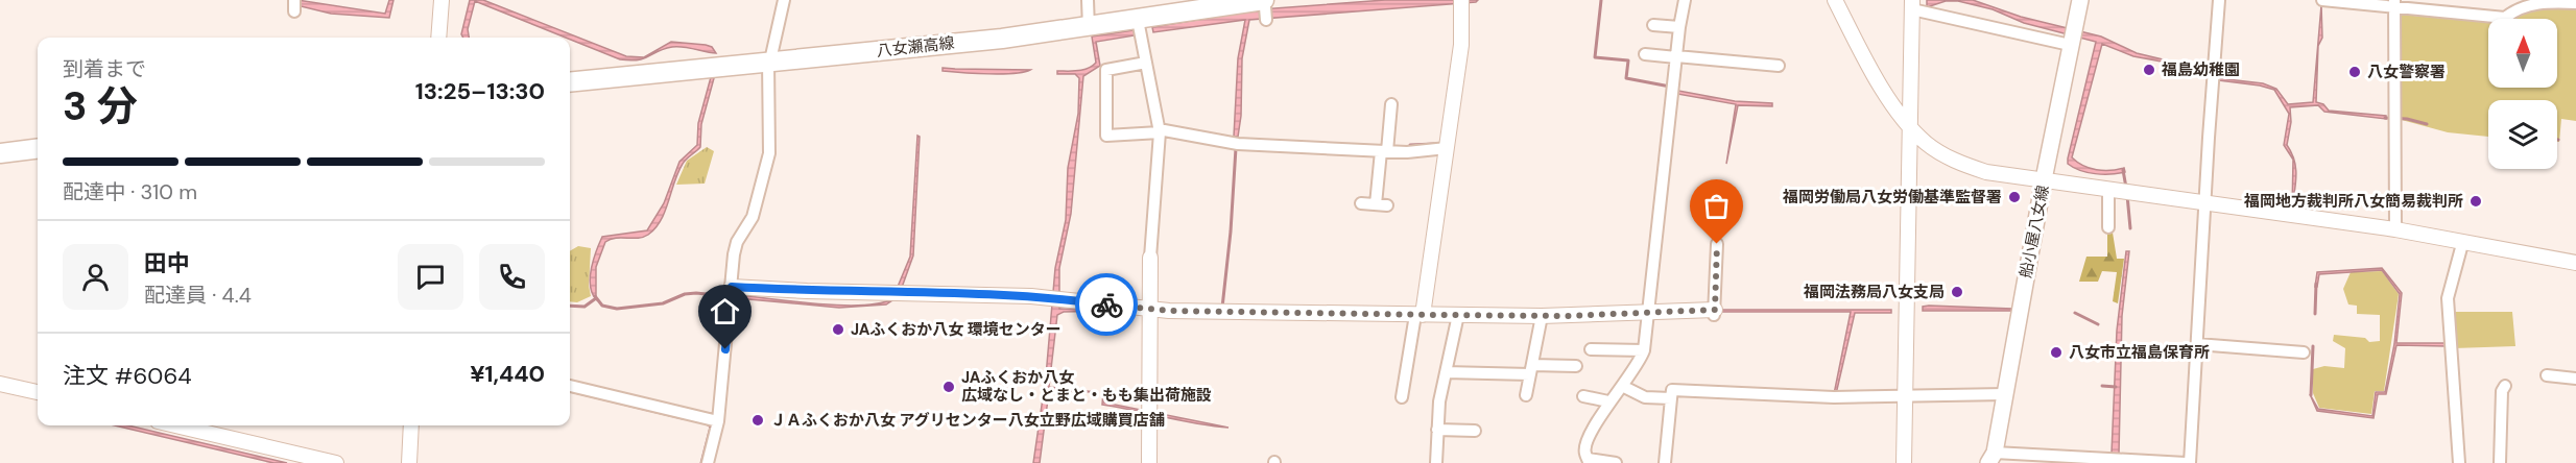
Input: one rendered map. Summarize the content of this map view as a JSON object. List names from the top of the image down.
{
  "streets": {
    "main road": ["八女瀬高線", "船小屋八女線"]
  },
  "places": [
    "福島幼稚園",
    "八女警察署",
    "福岡労働局八女労働基準監督署",
    "福岡地方裁判所八女簡易裁判所",
    "福岡法務局八女支局",
    "JAふくおか八女 環境センター",
    "八女市立福島保育所",
    "JAふくおか八女 広域なし・とまと・もも集出荷施設",
    "ＪＡふくおか八女 アグリセンター八女立野広域購買店舗"
  ],
  "north": "top",
  "page": {
    "heading": ["3 分", "到着まで", "13:25–13:30"],
    "panel": [
      "田中",
      "配達員 · 4.4",
      "注文 #6064",
      "¥1,440"
    ],
    "bar": "配達中 · 310 m"
  }
}
